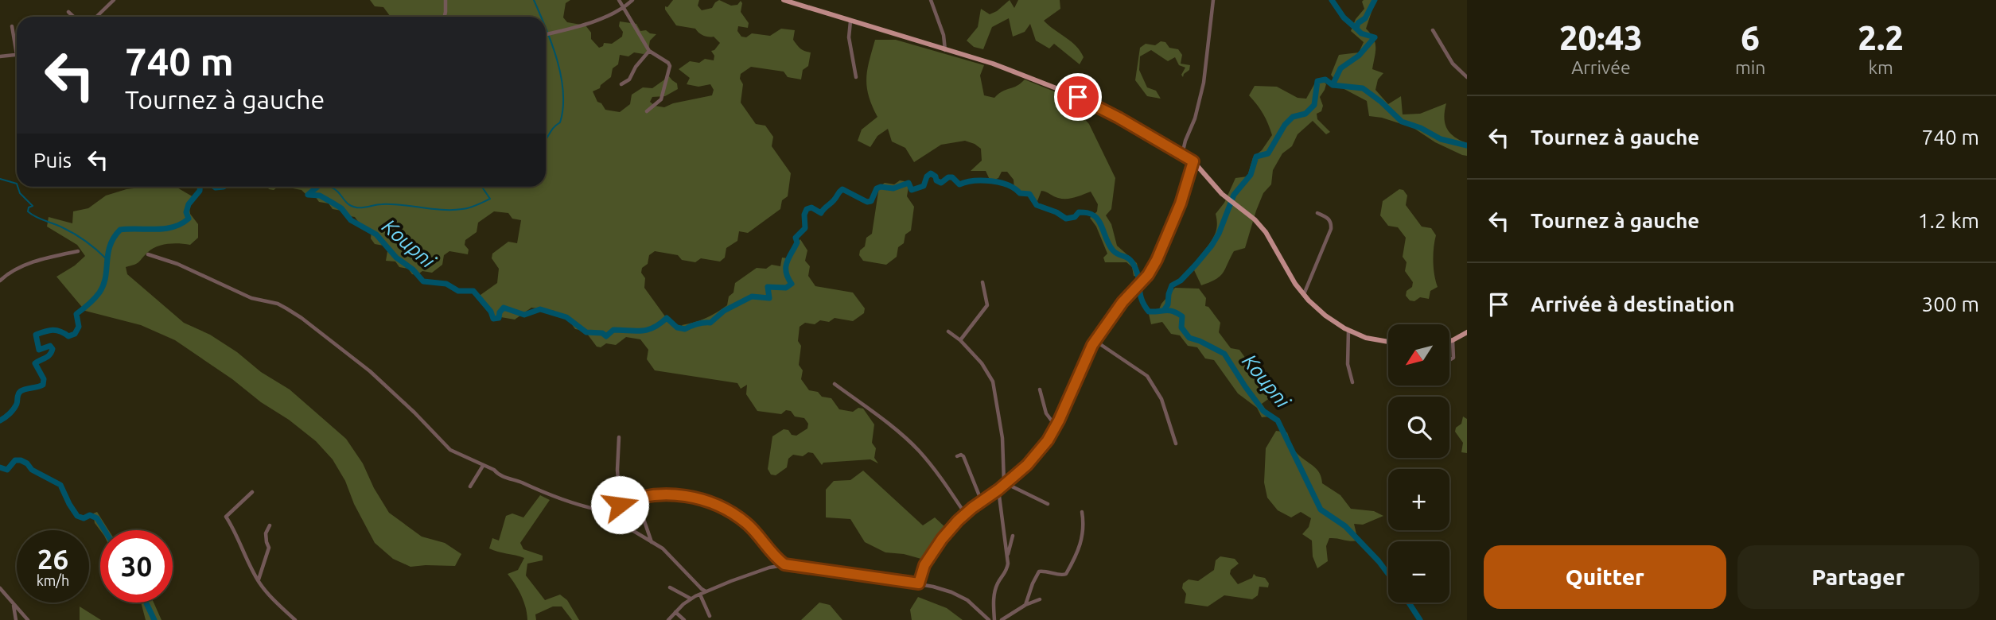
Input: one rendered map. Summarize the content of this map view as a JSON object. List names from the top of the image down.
{
  "water": ["Koupni"],
  "north": "bottom left",
  "page": {
    "eta": [
      "20:43",
      "Arrivée",
      "6",
      "min",
      "2.2",
      "km"
    ],
    "turn": ["740 m", "Tournez à gauche"],
    "list": [
      {
        "name": "Tournez à gauche",
        "value": "740 m"
      },
      {
        "name": "Tournez à gauche",
        "value": "1.2 km"
      },
      {
        "name": "Arrivée à destination",
        "value": "300 m"
      }
    ],
    "then": "Puis",
    "map_buttons": ["+", "−"],
    "speed": "26 km/h",
    "limit": "30",
    "buttons": ["Quitter", "Partager"]
  }
}
